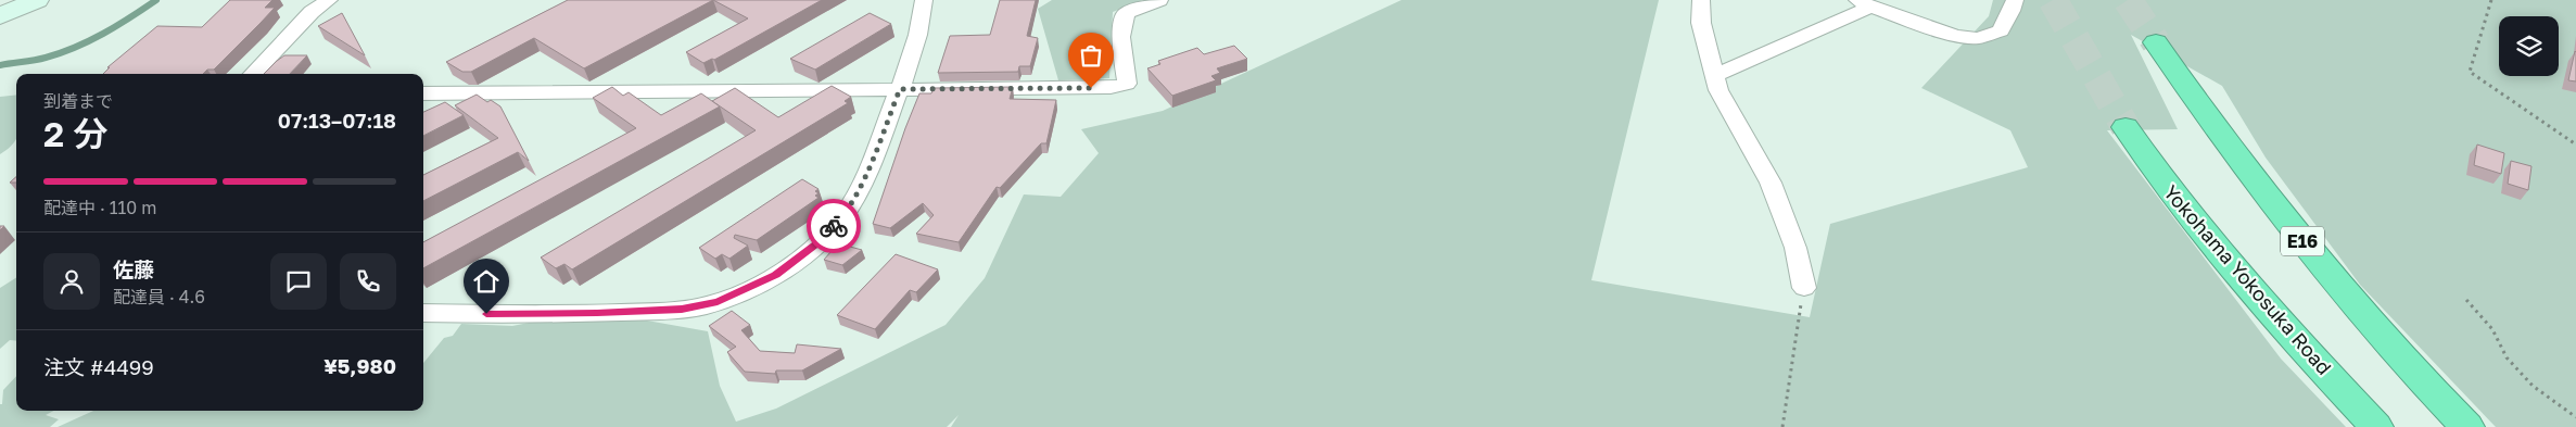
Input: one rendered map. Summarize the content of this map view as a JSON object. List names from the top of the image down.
{
  "streets": {
    "highway": ["E16", "Yokohama Yokosuka Road"]
  },
  "page": {
    "heading": ["2 分", "到着まで", "07:13–07:18"],
    "panel": [
      "佐藤",
      "配達員 · 4.6",
      "注文 #4499",
      "¥5,980"
    ],
    "bar": "配達中 · 110 m"
  }
}
